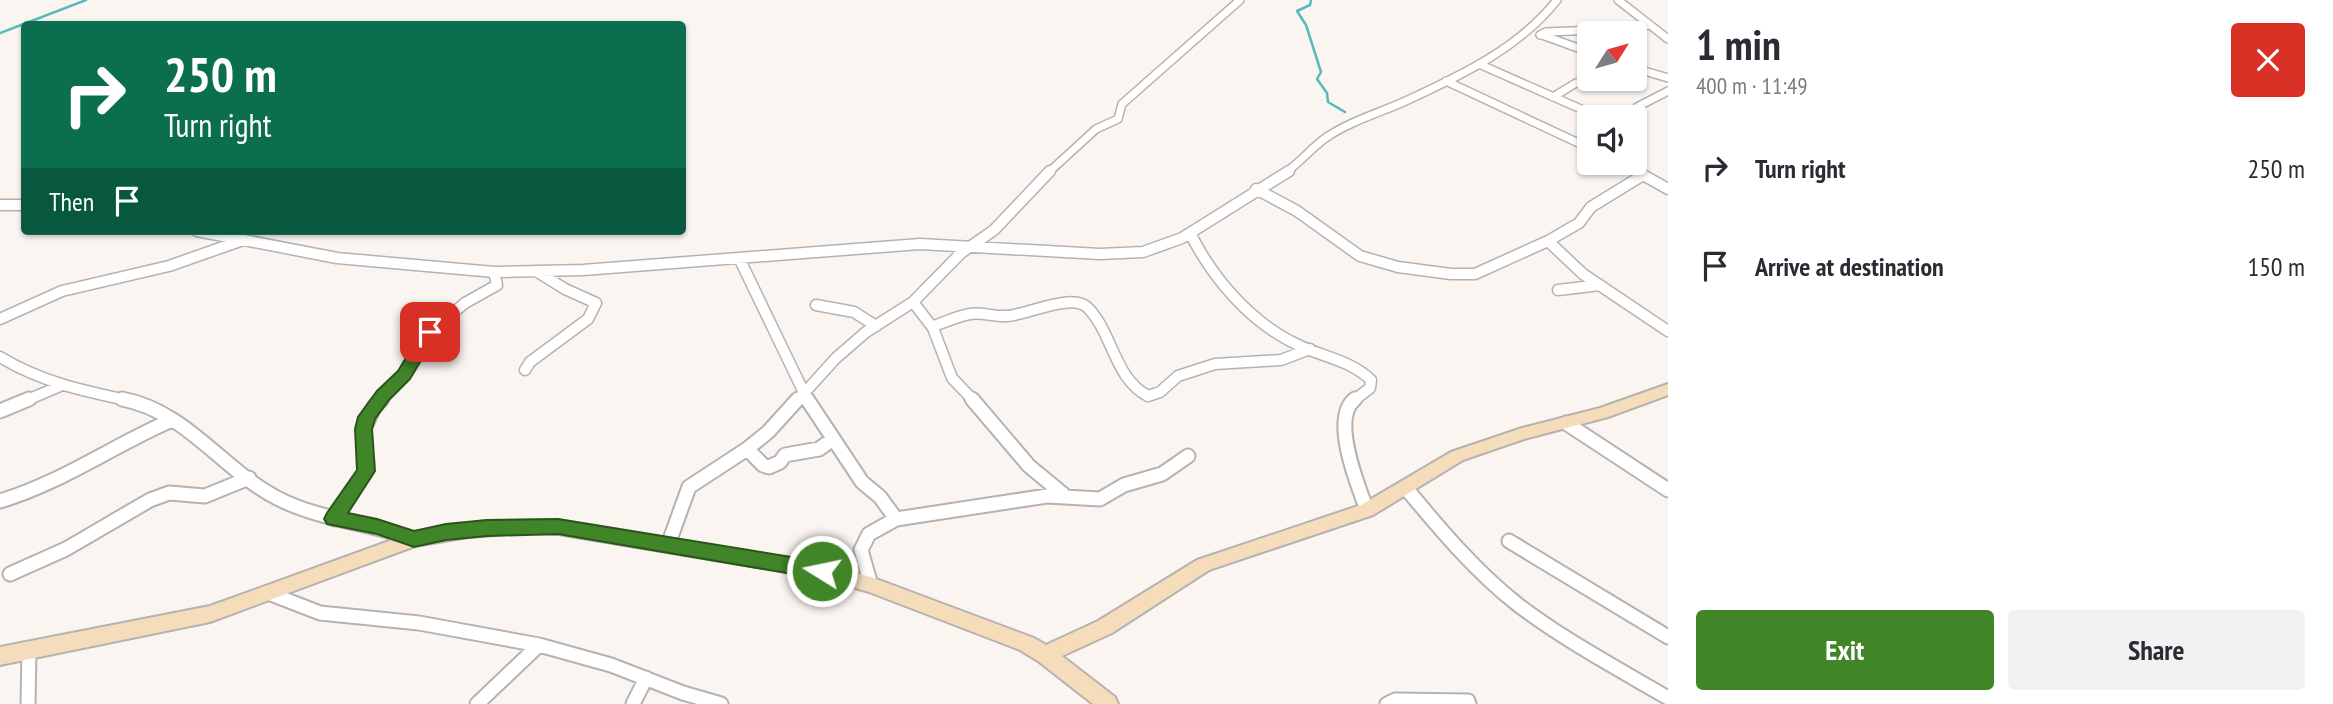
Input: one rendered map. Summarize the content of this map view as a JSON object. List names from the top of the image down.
{
  "north": "top right",
  "page": {
    "heading": ["1 min", "400 m · 11:49"],
    "turn": ["250 m", "Turn right"],
    "list": [
      {
        "name": "Turn right",
        "value": "250 m"
      },
      {
        "name": "Arrive at destination",
        "value": "150 m"
      }
    ],
    "then": "Then",
    "buttons": ["Exit", "Share"]
  }
}
